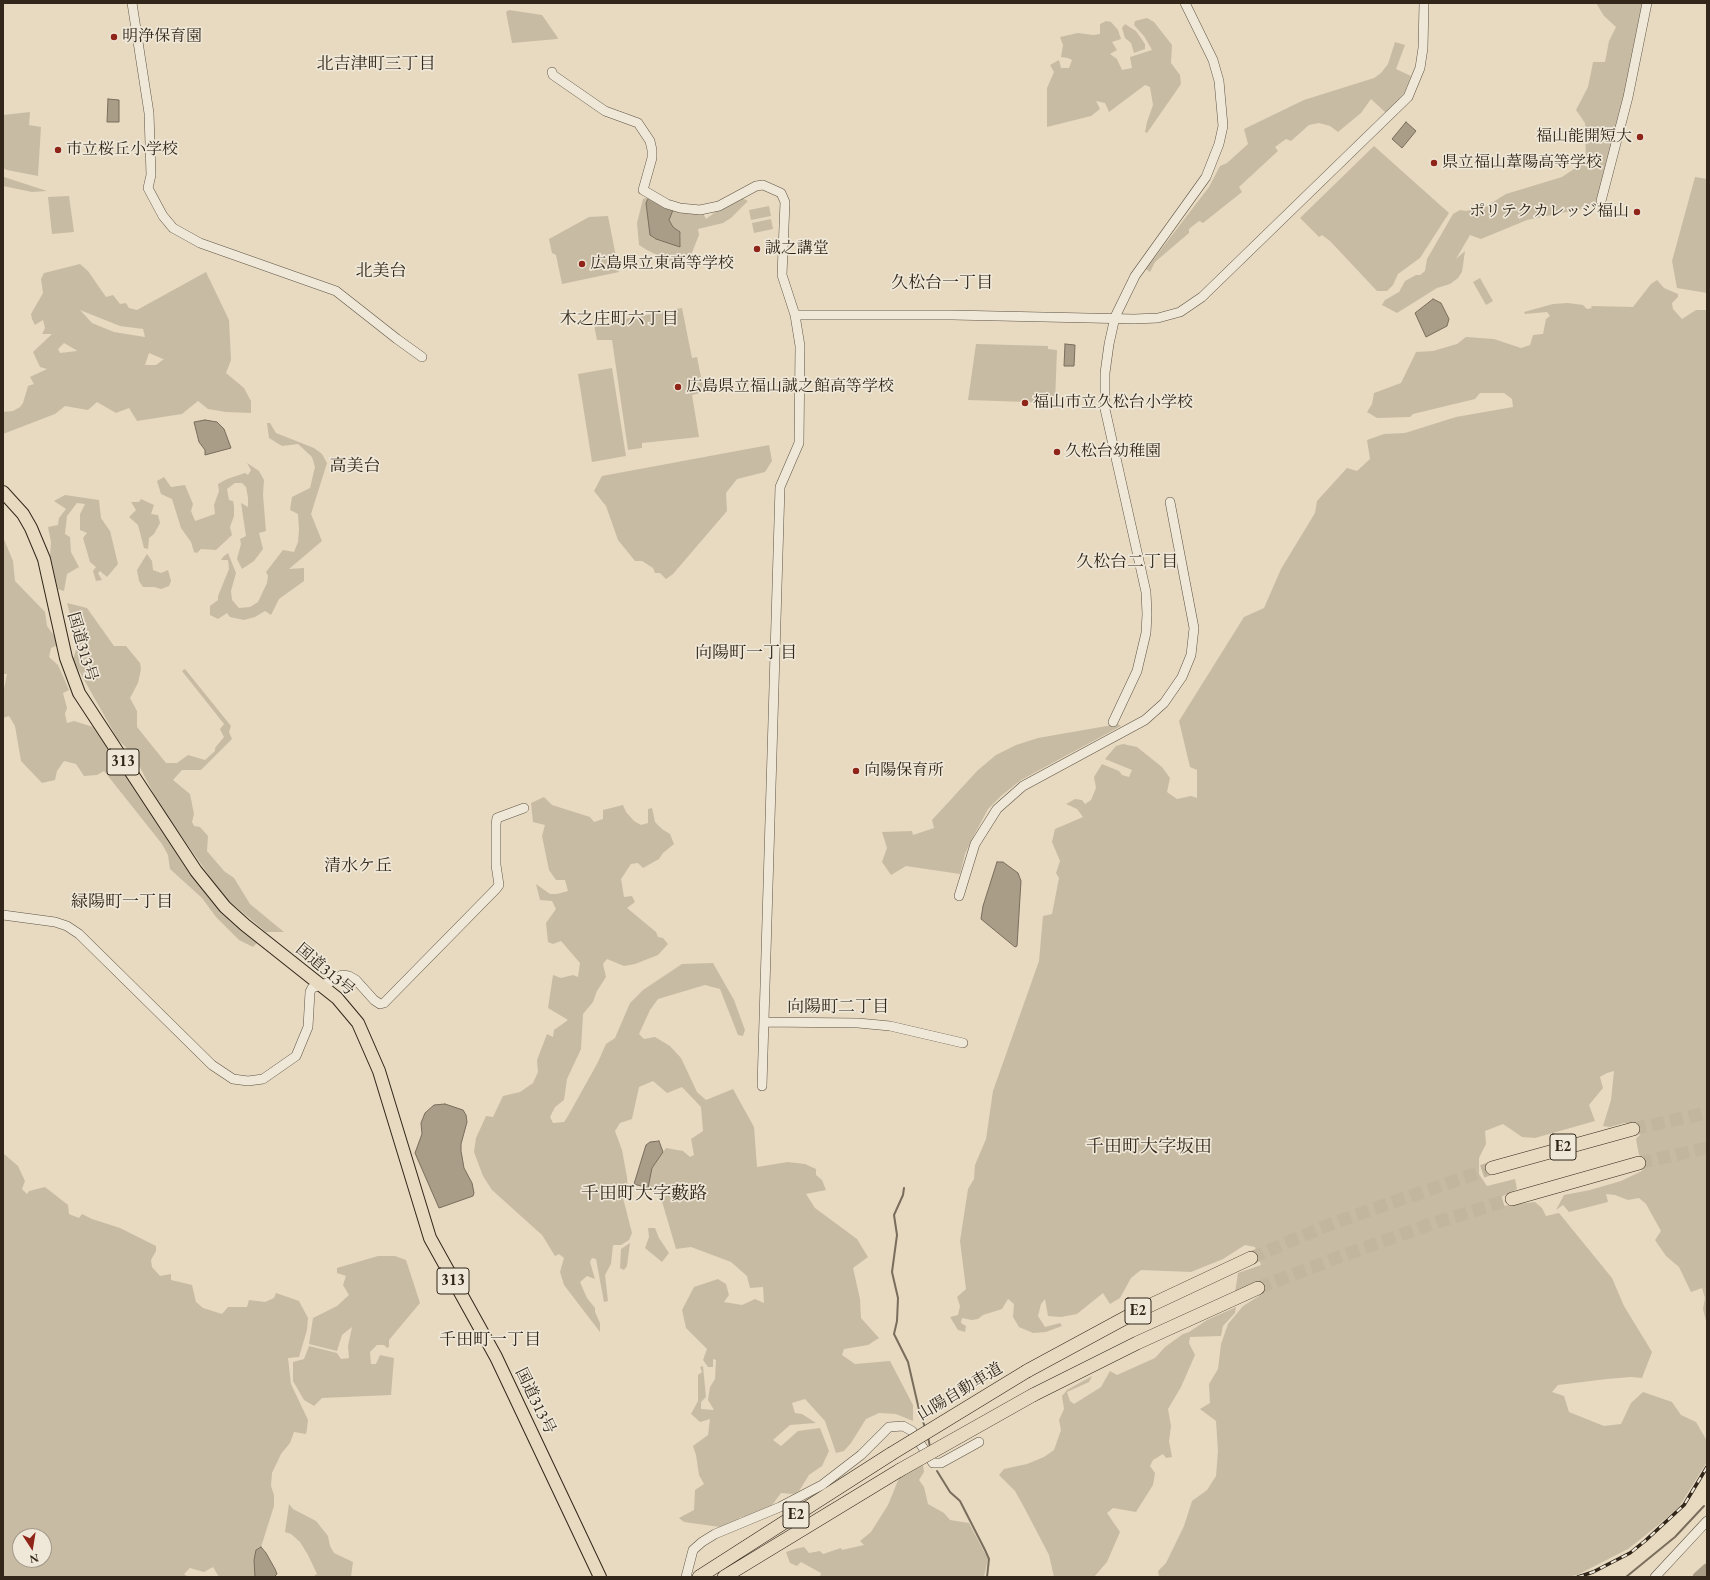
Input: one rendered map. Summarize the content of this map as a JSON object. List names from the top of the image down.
{
  "streets": {
    "highway": [
      "国道313号",
      "313",
      "E2",
      "山陽自動車道"
    ]
  },
  "districts": [
    "北吉津町三丁目",
    "北美台",
    "久松台一丁目",
    "木之庄町六丁目",
    "高美台",
    "久松台二丁目",
    "向陽町一丁目",
    "清水ケ丘",
    "緑陽町一丁目",
    "向陽町二丁目",
    "千田町大字坂田",
    "千田町大字藪路",
    "千田町一丁目"
  ],
  "places": [
    "明浄保育園",
    "福山能開短大",
    "市立桜丘小学校",
    "県立福山葦陽高等学校",
    "ポリテクカレッジ福山",
    "誠之講堂",
    "広島県立東高等学校",
    "広島県立福山誠之館高等学校",
    "福山市立久松台小学校",
    "久松台幼稚園",
    "向陽保育所"
  ],
  "north": "bottom"
}
